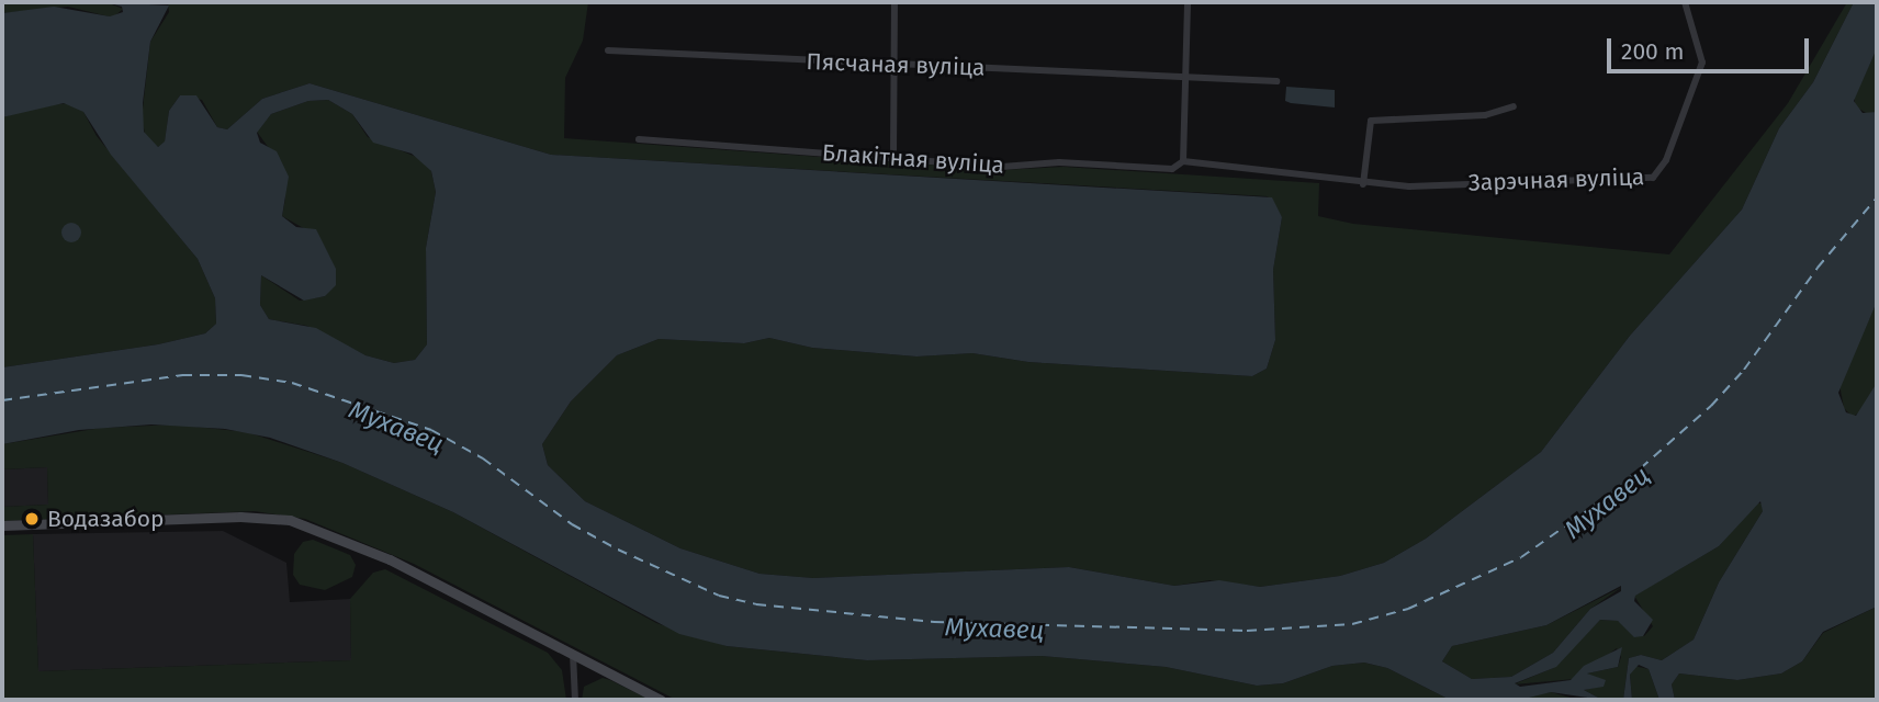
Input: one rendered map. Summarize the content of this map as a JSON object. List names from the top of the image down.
{
  "streets": {
    "street": ["Пясчаная вуліца", "Блакітная вуліца", "Зарэчная вуліца"]
  },
  "crossings": [
    ["Блакітная вуліца", "Зарэчная вуліца"]
  ],
  "water": ["Мухавец"],
  "places": ["Водазабор"],
  "scale_bar": "200 m"
}
